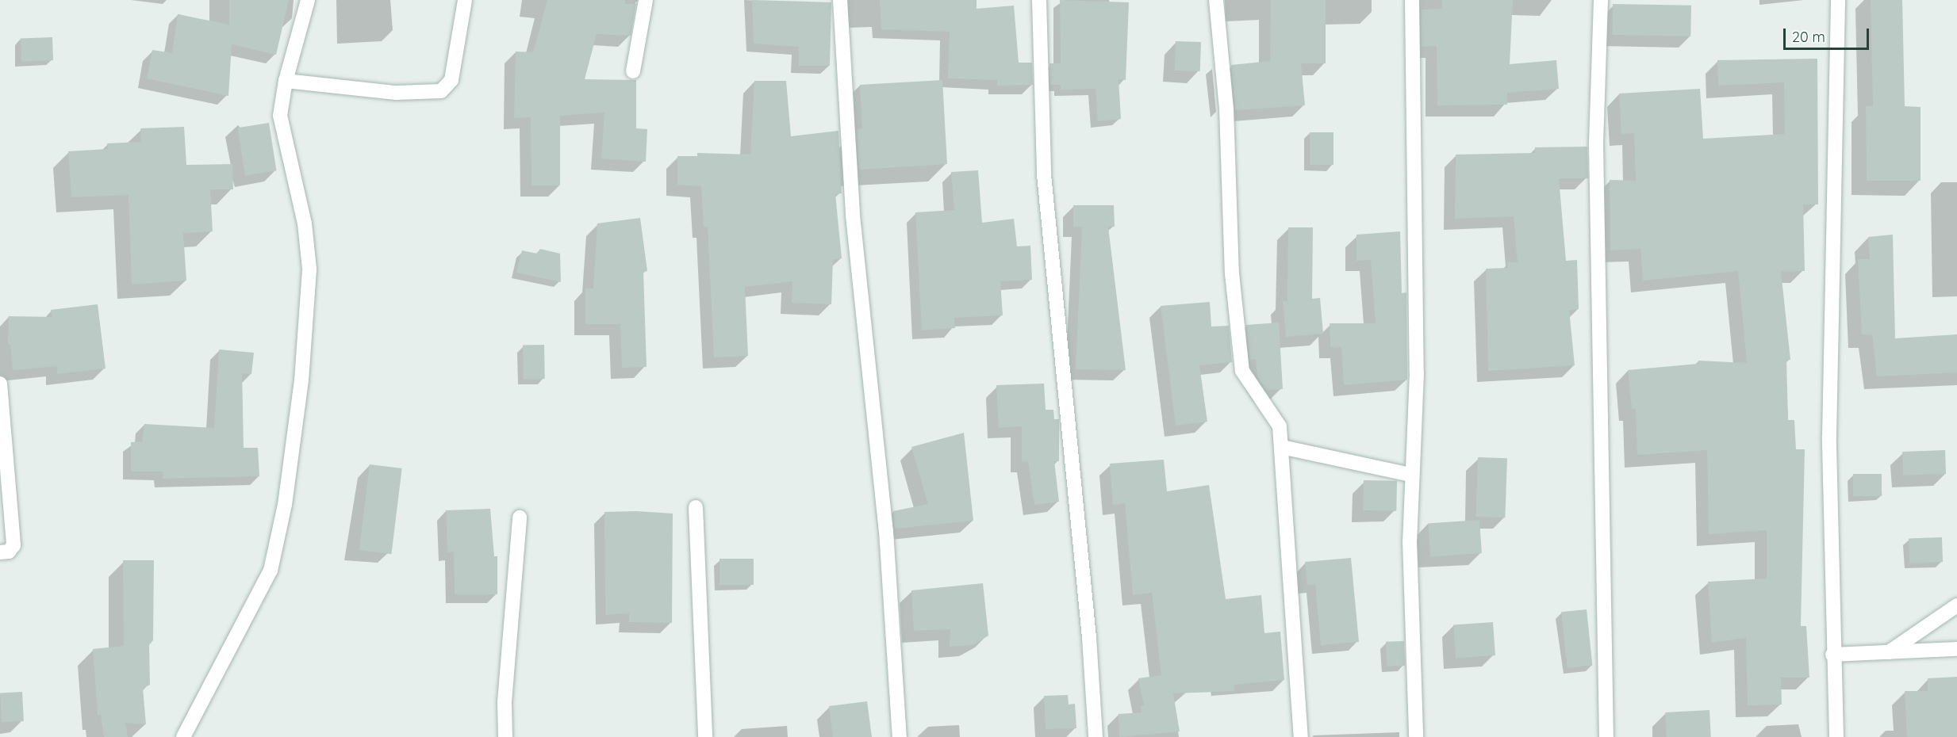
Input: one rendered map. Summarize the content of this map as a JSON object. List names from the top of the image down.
{
  "scale_bar": "20 m"
}
